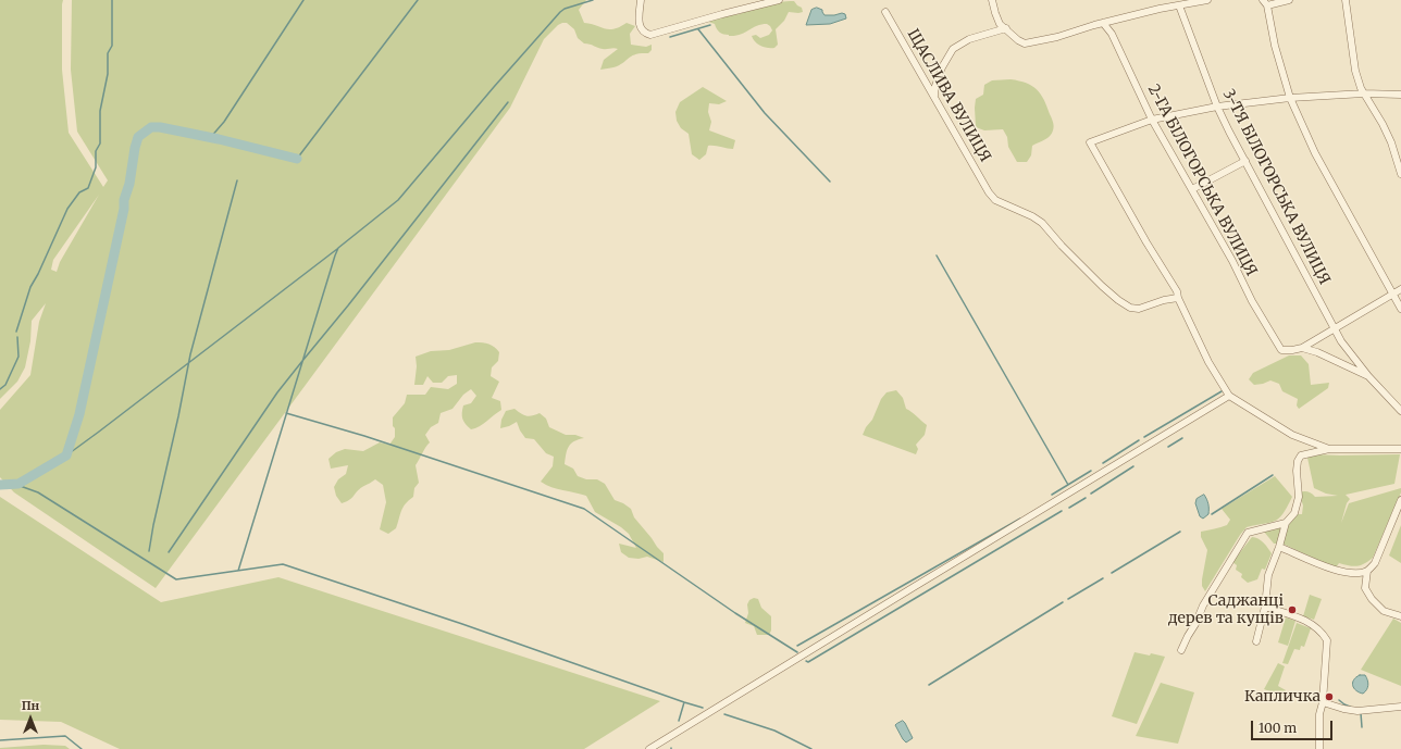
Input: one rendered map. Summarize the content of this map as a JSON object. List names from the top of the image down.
{
  "streets": {
    "street": ["ЩАСЛИВА ВУЛИЦЯ", "2-ГА БІЛОГОРСЬКА ВУЛИЦЯ", "3-ТЯ БІЛОГОРСЬКА ВУЛИЦЯ"]
  },
  "places": ["Саджанці дерев та кущів", "Капличка"],
  "scale_bar": "100 m",
  "north": "top"
}
